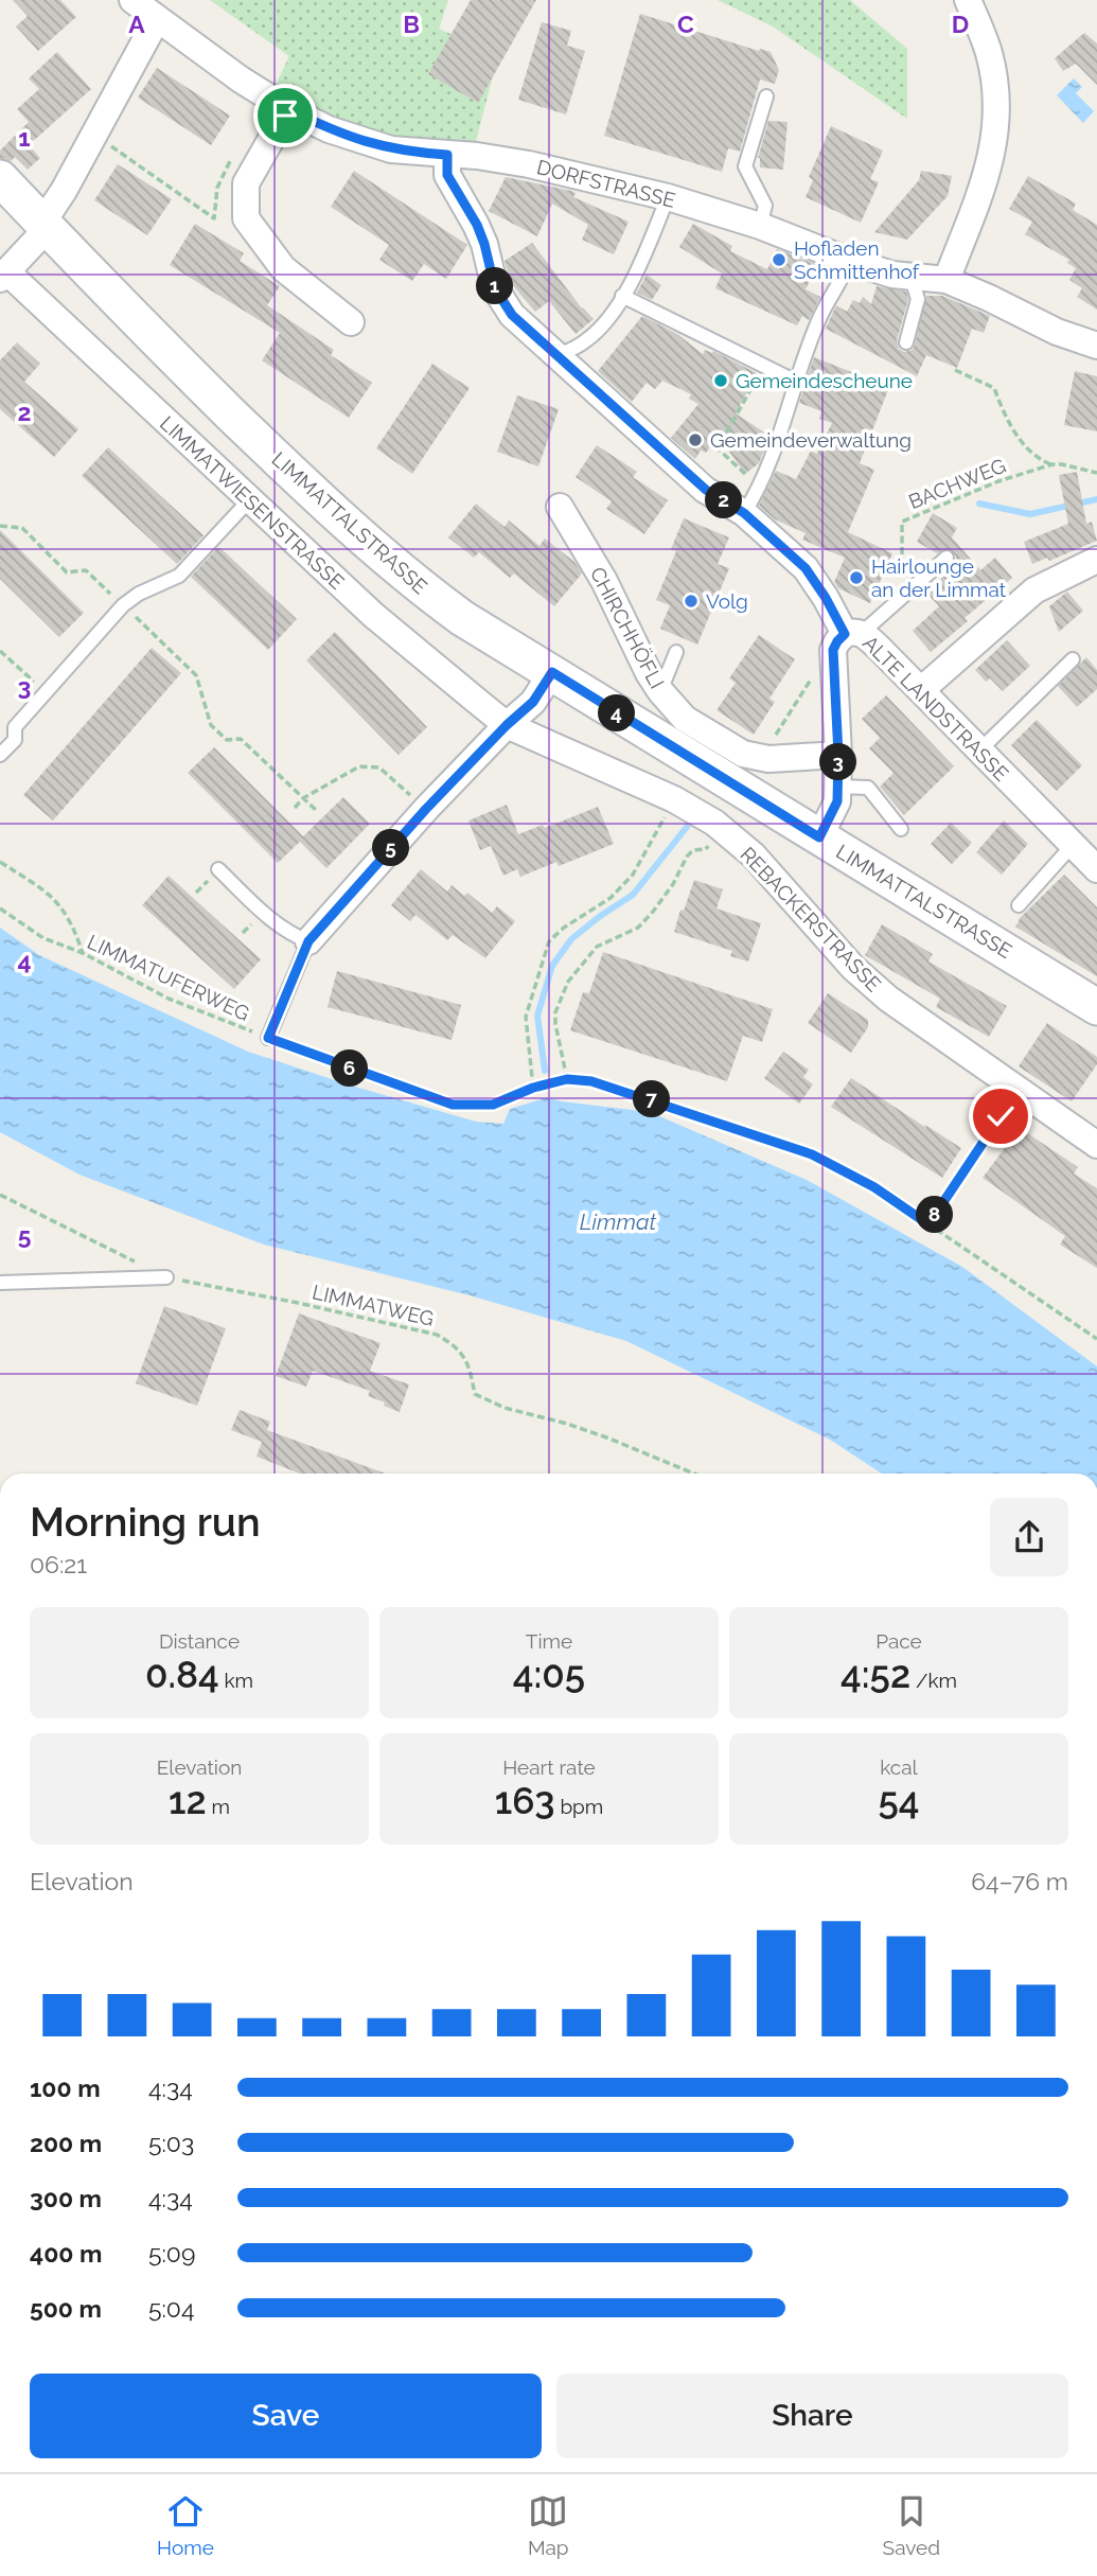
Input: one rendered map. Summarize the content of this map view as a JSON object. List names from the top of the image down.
{
  "streets": {
    "main road": ["LIMMATTALSTRASSE"],
    "street": [
      "DORFSTRASSE",
      "LIMMATWIESENSTRASSE",
      "CHIRCHHÖFLI",
      "ALTE LANDSTRASSE",
      "REBACKERSTRASSE"
    ],
    "path": ["BACHWEG", "LIMMATUFERWEG", "LIMMATWEG"]
  },
  "crossings": [
    ["DORFSTRASSE", "ALTE LANDSTRASSE"],
    ["LIMMATWIESENSTRASSE", "REBACKERSTRASSE"]
  ],
  "water": ["Limmat"],
  "places": [
    "Hofladen Schmittenhof",
    "Gemeindescheune",
    "Gemeindeverwaltung",
    "Hairlounge an der Limmat",
    "Volg"
  ],
  "page": {
    "pins": [
      "1",
      "2",
      "4",
      "3",
      "5",
      "6",
      "7",
      "8"
    ],
    "heading": ["Morning run", "06:21"],
    "stats": [
      ["Distance", "0.84 km"],
      ["Time", "4:05"],
      ["Pace", "4:52 /km"],
      ["Elevation", "12 m"],
      ["Heart rate", "163 bpm"],
      ["kcal", "54"]
    ],
    "chart": ["Elevation", "64–76 m"],
    "list": [
      {
        "name": "100 m",
        "note": "4:34"
      },
      {
        "name": "200 m",
        "note": "5:03"
      },
      {
        "name": "300 m",
        "note": "4:34"
      },
      {
        "name": "400 m",
        "note": "5:09"
      },
      {
        "name": "500 m",
        "note": "5:04"
      }
    ],
    "buttons": ["Save", "Share"],
    "tabs": ["Home", "Map", "Saved"]
  },
  "grid": {
    "columns": [
      "A",
      "B",
      "C",
      "D"
    ],
    "rows": [
      "1",
      "2",
      "3",
      "4",
      "5"
    ]
  }
}
